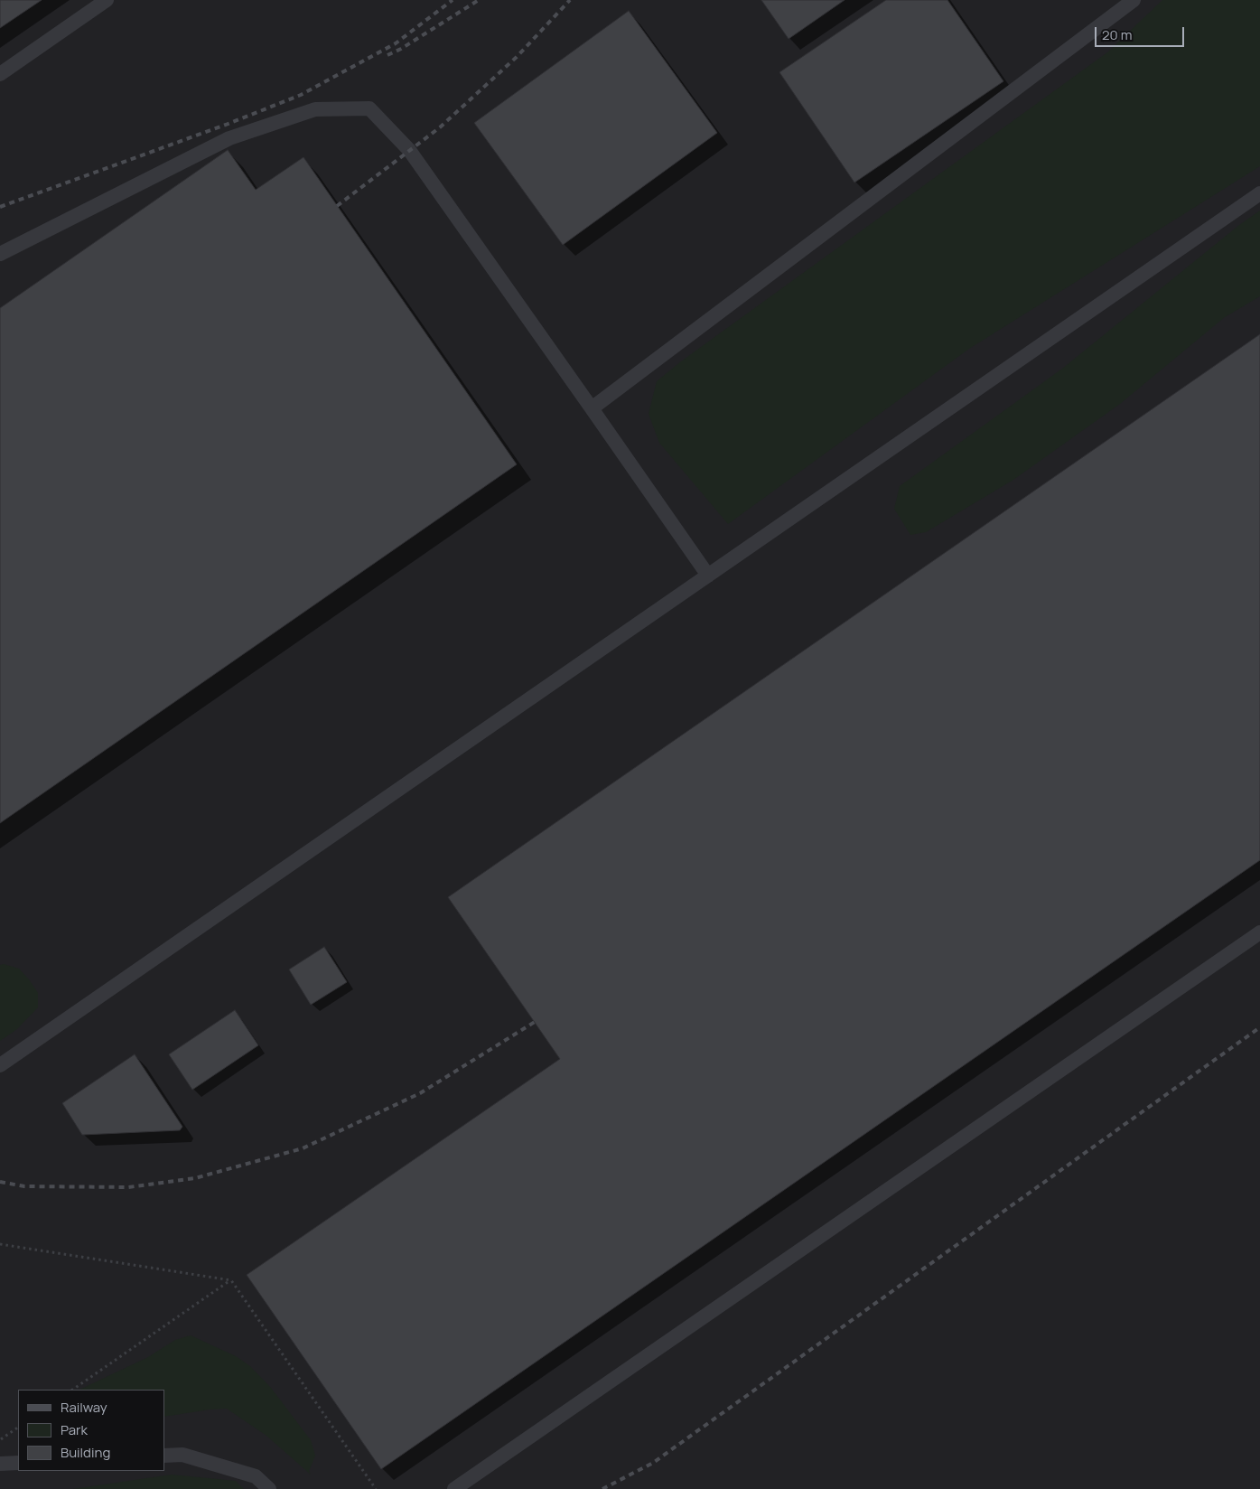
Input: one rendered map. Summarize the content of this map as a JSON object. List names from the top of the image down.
{
  "legend": ["Railway", "Park", "Building"],
  "scale_bar": "20 m"
}
